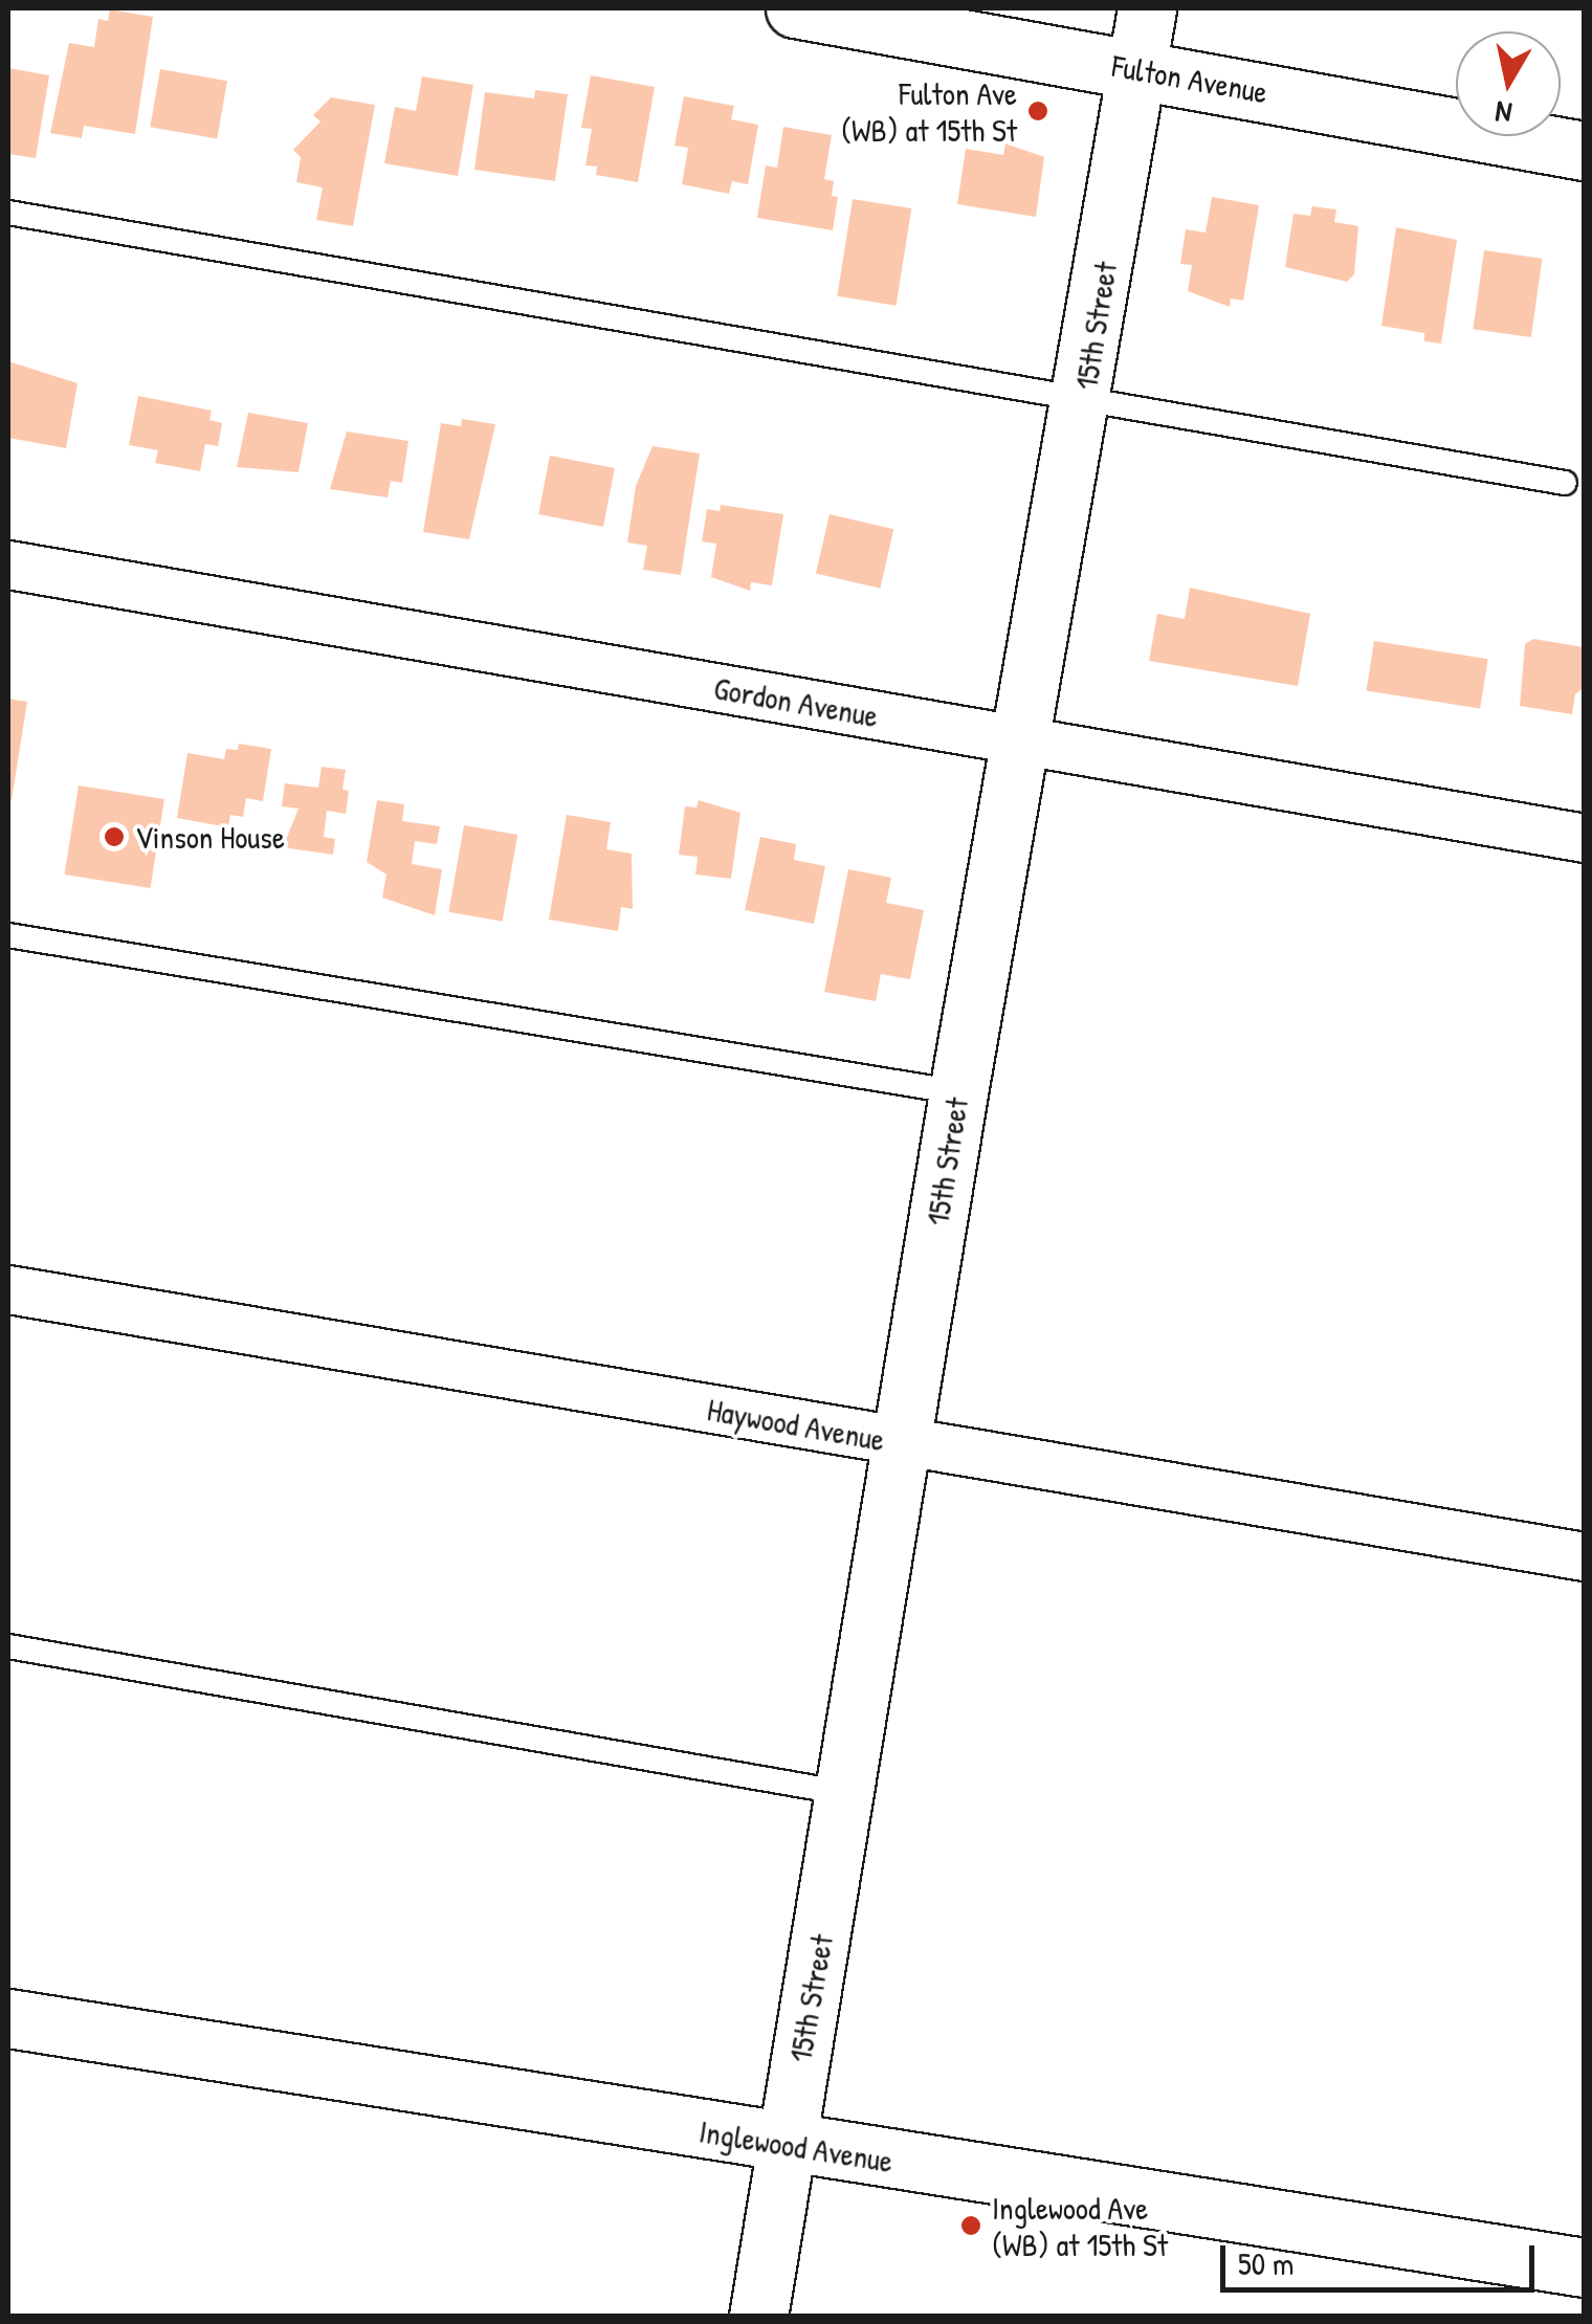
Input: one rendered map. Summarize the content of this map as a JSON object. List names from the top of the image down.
{
  "streets": {
    "street": [
      "Fulton Avenue",
      "15th Street",
      "Gordon Avenue",
      "Haywood Avenue",
      "Inglewood Avenue"
    ]
  },
  "crossings": [
    ["Fulton Avenue", "15th Street"],
    ["15th Street", "Gordon Avenue"],
    ["15th Street", "Haywood Avenue"],
    ["15th Street", "Inglewood Avenue"]
  ],
  "places": ["Fulton Ave (WB) at 15th St", "Vinson House", "Inglewood Ave (WB) at 15th St"],
  "scale_bar": "50 m",
  "north": "bottom"
}
